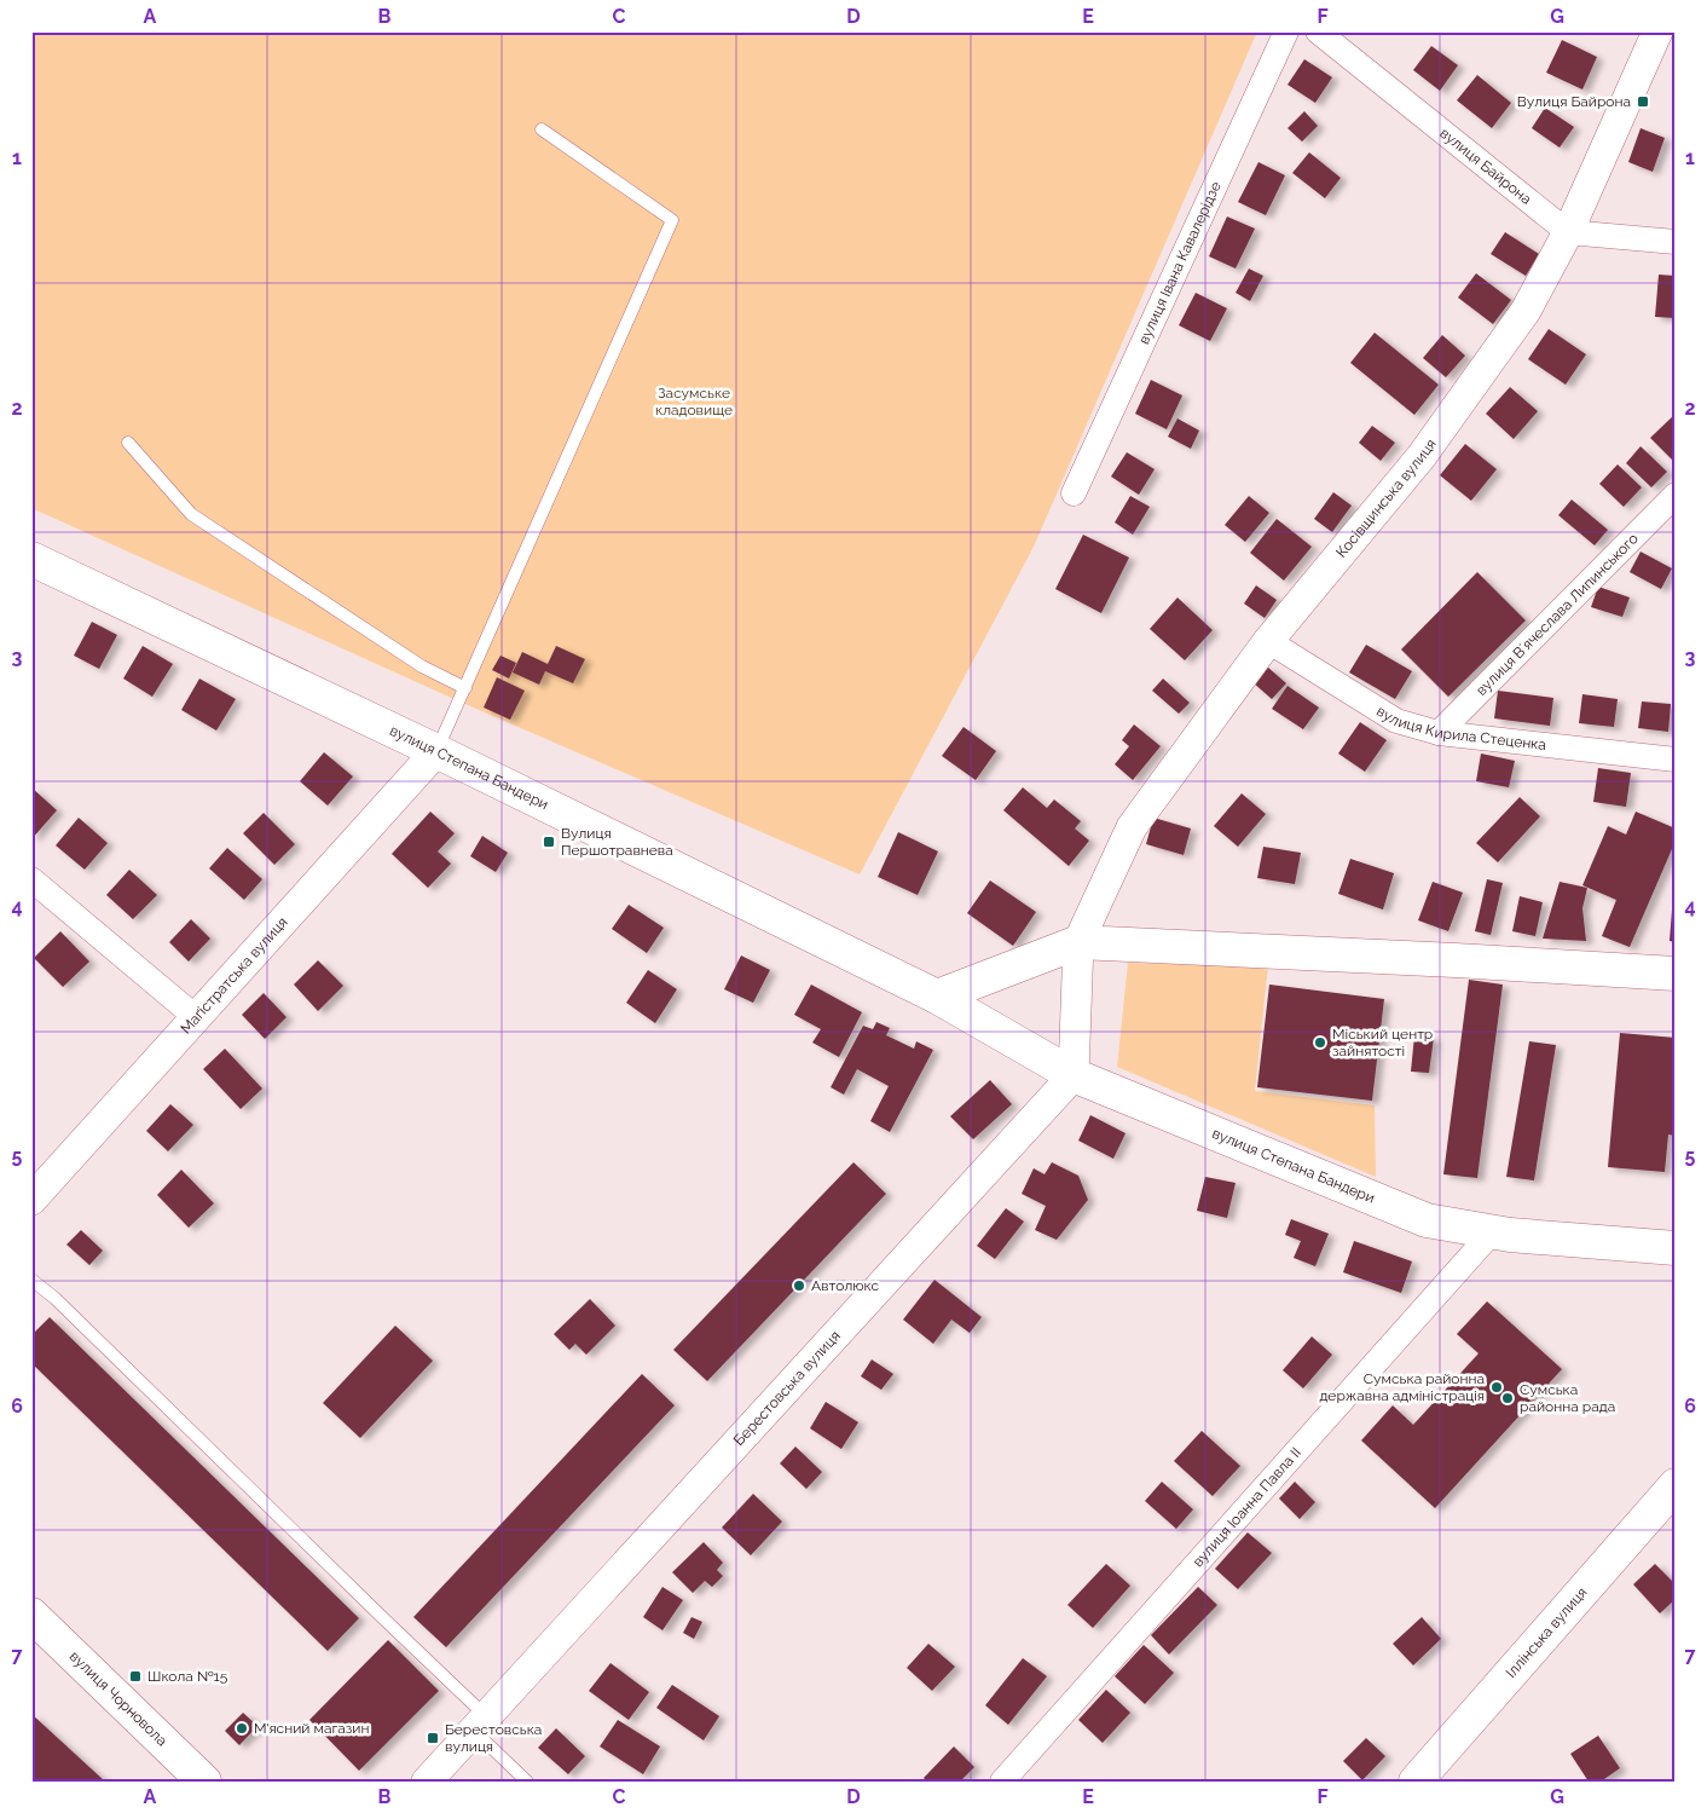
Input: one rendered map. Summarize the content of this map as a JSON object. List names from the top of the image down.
{
  "streets": {
    "main road": ["вулиця Степана Бандери", "Іллінська вулиця", "вулиця Чорновола"],
    "street": [
      "вулиця Байрона",
      "вулиця Івана Кавалерідзе",
      "Косівщинська вулиця",
      "вулиця Вʼячеслава Липинського",
      "вулиця Кирила Стеценка",
      "Маґістратська вулиця",
      "Берестовська вулиця",
      "вулиця Іоанна Павла II"
    ]
  },
  "crossings": [
    ["вулиця Байрона", "Косівщинська вулиця"],
    ["Косівщинська вулиця", "вулиця Кирила Стеценка"],
    ["вулиця Вʼячеслава Липинського", "вулиця Кирила Стеценка"],
    ["вулиця Степана Бандери", "Маґістратська вулиця"],
    ["вулиця Степана Бандери", "Берестовська вулиця"],
    ["вулиця Степана Бандери", "вулиця Іоанна Павла II"]
  ],
  "parks": ["Засумське кладовище"],
  "places": {
    "transit": [
      "Вулиця Байрона",
      "Вулиця Першотравнева",
      "Школа №15",
      "Берестовська вулиця"
    ],
    "other": [
      "Міський центр зайнятості",
      "Автолюкс",
      "Сумська районна державна адміністрація",
      "Сумська районна рада",
      "М'ясний магазин"
    ]
  },
  "grid": {
    "columns": [
      "A",
      "B",
      "C",
      "D",
      "E",
      "F",
      "G"
    ],
    "rows": [
      "1",
      "2",
      "3",
      "4",
      "5",
      "6",
      "7"
    ]
  }
}
